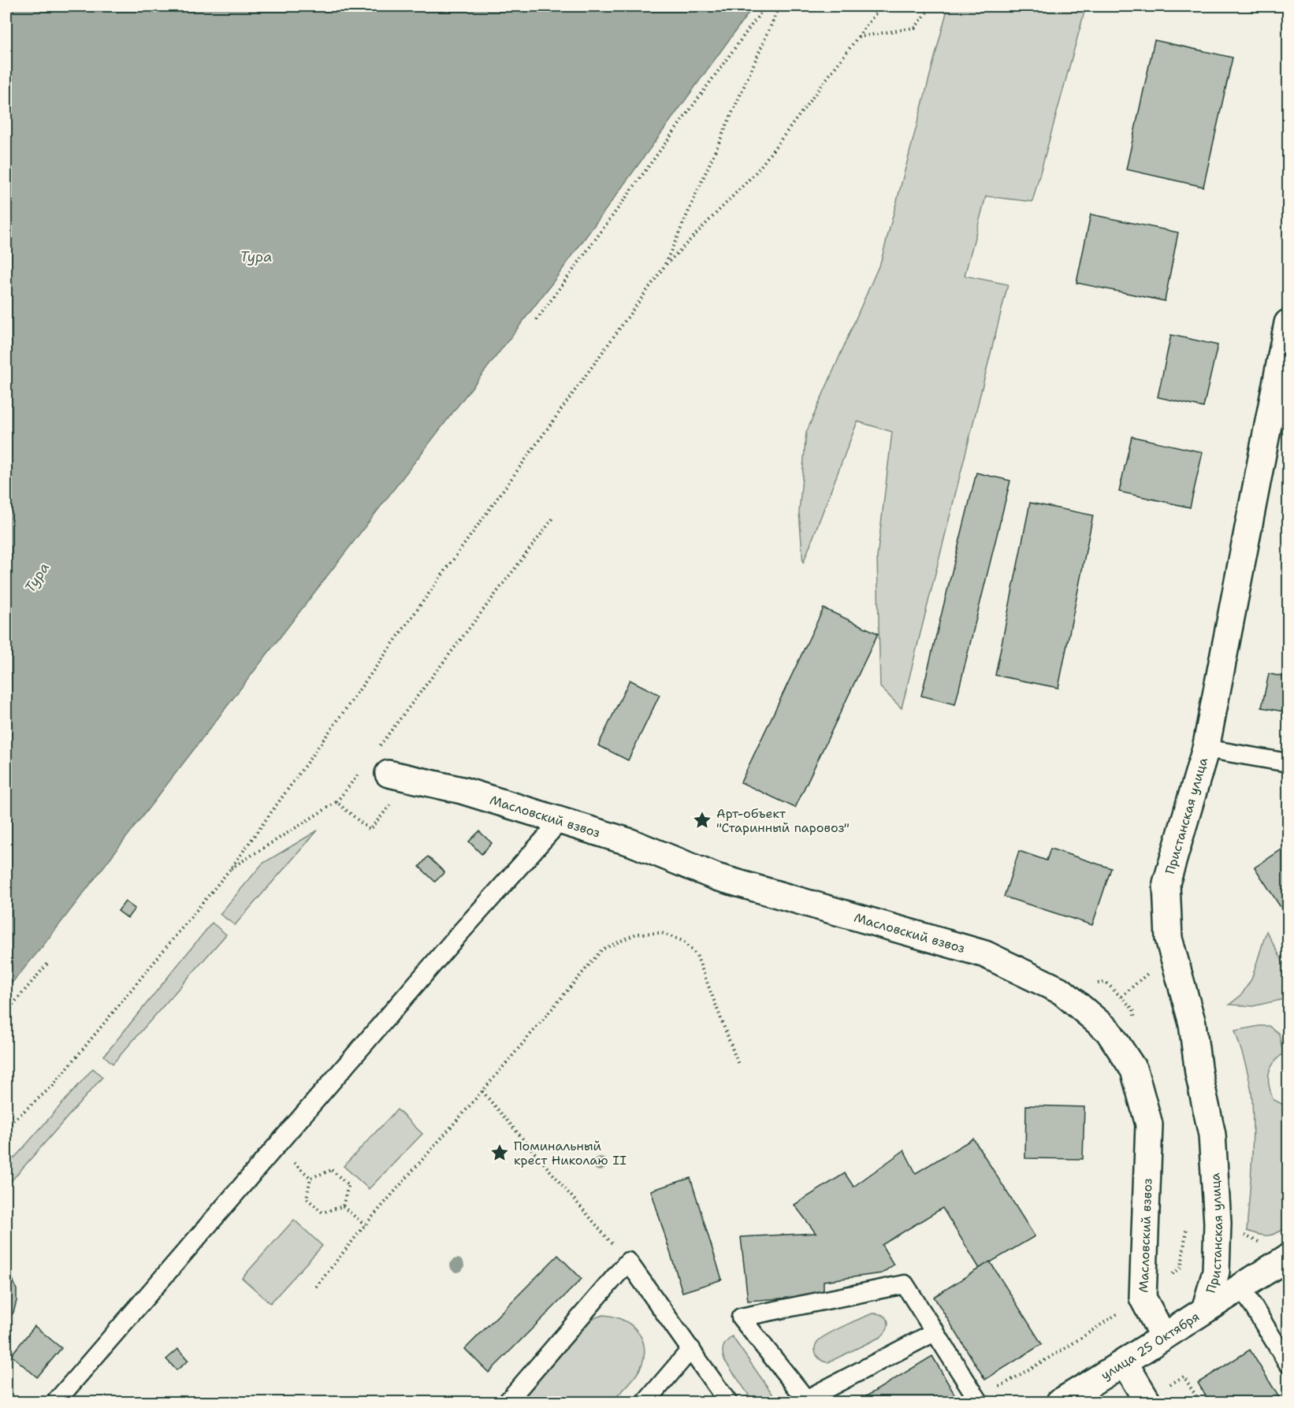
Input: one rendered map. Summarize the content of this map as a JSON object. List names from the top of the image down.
{
  "streets": {
    "street": ["Пристанская улица", "Масловский взвоз", "улица 25 Октября"]
  },
  "crossings": [
    ["Пристанская улица", "улица 25 Октября"],
    ["Масловский взвоз", "улица 25 Октября"]
  ],
  "water": ["Тура"],
  "places": {
    "place": ["Арт-объект \"Старинный паровоз\"", "Поминальный крест Николаю II"]
  }
}
